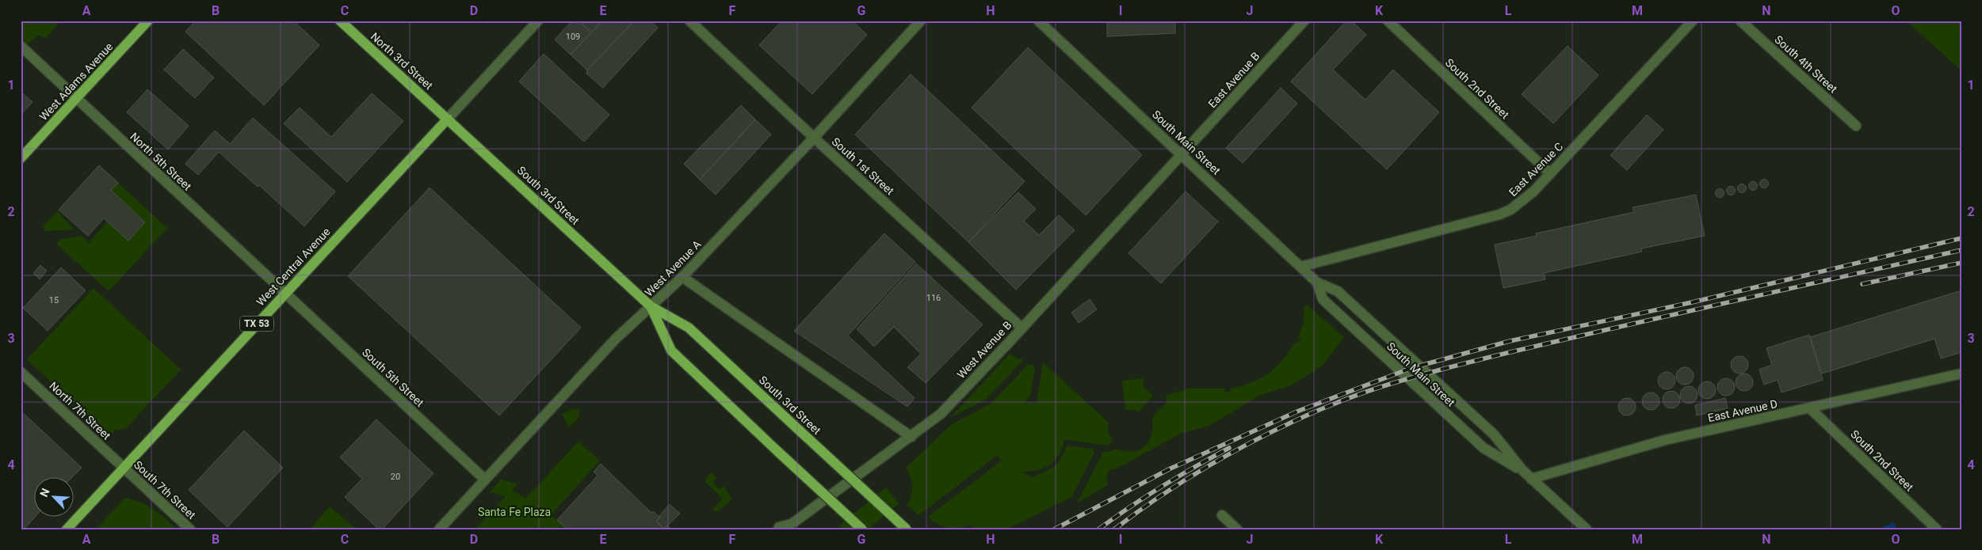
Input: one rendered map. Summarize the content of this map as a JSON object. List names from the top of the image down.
{
  "streets": {
    "main road": [
      "North 3rd Street",
      "West Adams Avenue",
      "South 3rd Street",
      "West Central Avenue",
      "TX 53"
    ],
    "street": [
      "South 4th Street",
      "East Avenue B",
      "South 2nd Street",
      "South Main Street",
      "North 5th Street",
      "South 1st Street",
      "East Avenue C",
      "West Avenue A",
      "West Avenue B",
      "South 5th Street",
      "North 7th Street",
      "East Avenue D",
      "South 7th Street"
    ]
  },
  "crossings": [
    ["North 3rd Street", "South 3rd Street"],
    ["North 3rd Street", "West Central Avenue"],
    ["East Avenue B", "South Main Street"],
    ["East Avenue B", "West Avenue B"],
    ["West Adams Avenue", "North 5th Street"],
    ["South 2nd Street", "East Avenue C"],
    ["South 2nd Street", "East Avenue D"],
    ["South Main Street", "East Avenue C"],
    ["South Main Street", "West Avenue B"],
    ["South Main Street", "East Avenue D"],
    ["North 5th Street", "West Central Avenue"],
    ["North 5th Street", "South 5th Street"],
    ["South 1st Street", "West Avenue A"],
    ["South 1st Street", "West Avenue B"],
    ["South 3rd Street", "West Central Avenue"],
    ["South 3rd Street", "West Avenue A"],
    ["West Central Avenue", "South 5th Street"],
    ["West Central Avenue", "North 7th Street"],
    ["West Central Avenue", "South 7th Street"],
    ["West Avenue A", "South 5th Street"],
    ["North 7th Street", "South 7th Street"]
  ],
  "parks": ["Santa Fe Plaza"],
  "house_numbers": [
    "109",
    "116",
    "15",
    "20"
  ],
  "north": "top left",
  "grid": {
    "columns": [
      "A",
      "B",
      "C",
      "D",
      "E",
      "F",
      "G",
      "H",
      "I",
      "J",
      "K",
      "L",
      "M",
      "N",
      "O"
    ],
    "rows": [
      "1",
      "2",
      "3",
      "4"
    ]
  }
}
